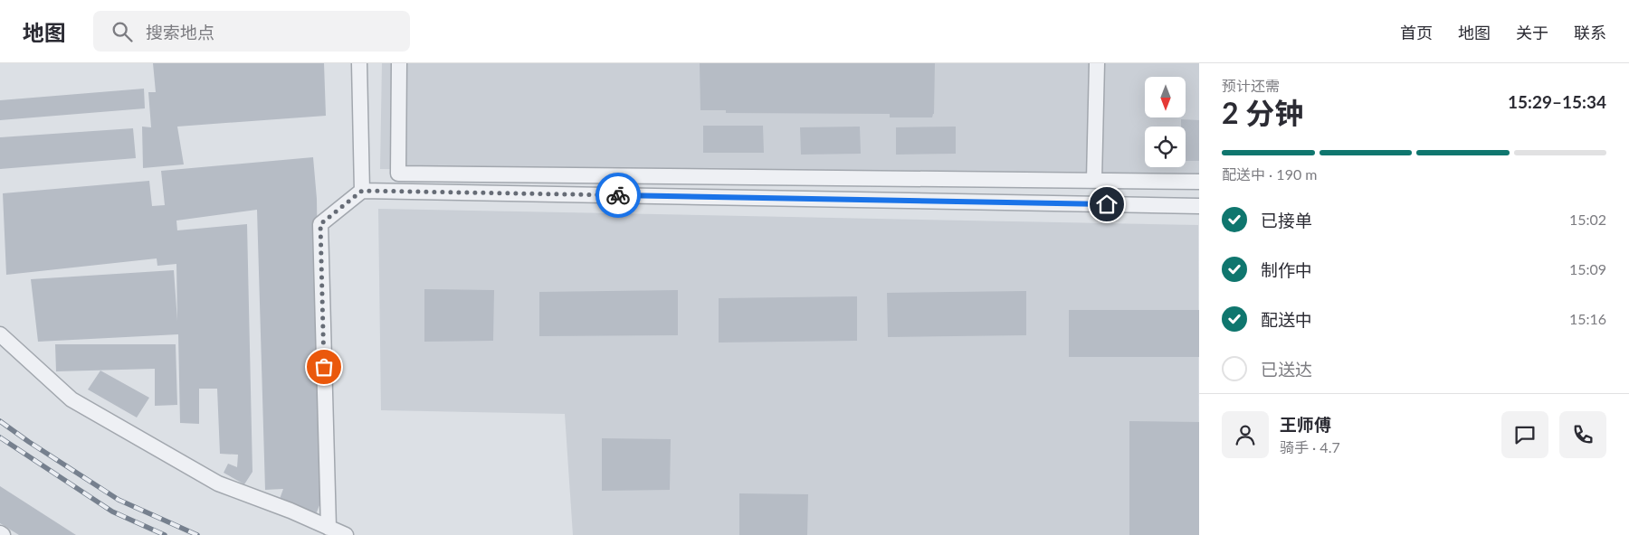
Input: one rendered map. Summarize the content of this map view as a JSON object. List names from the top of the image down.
{
  "north": "bottom",
  "page": {
    "header": "地图",
    "search": "搜索地点",
    "nav": [
      "首页",
      "地图",
      "关于",
      "联系"
    ],
    "heading": ["2 分钟", "预计还需", "15:29–15:34"],
    "panel": ["王师傅", "骑手 · 4.7"],
    "bar": "配送中 · 190 m",
    "list": [
      ["已接单", "15:02"],
      ["制作中", "15:09"],
      ["配送中", "15:16"],
      "已送达"
    ]
  }
}
